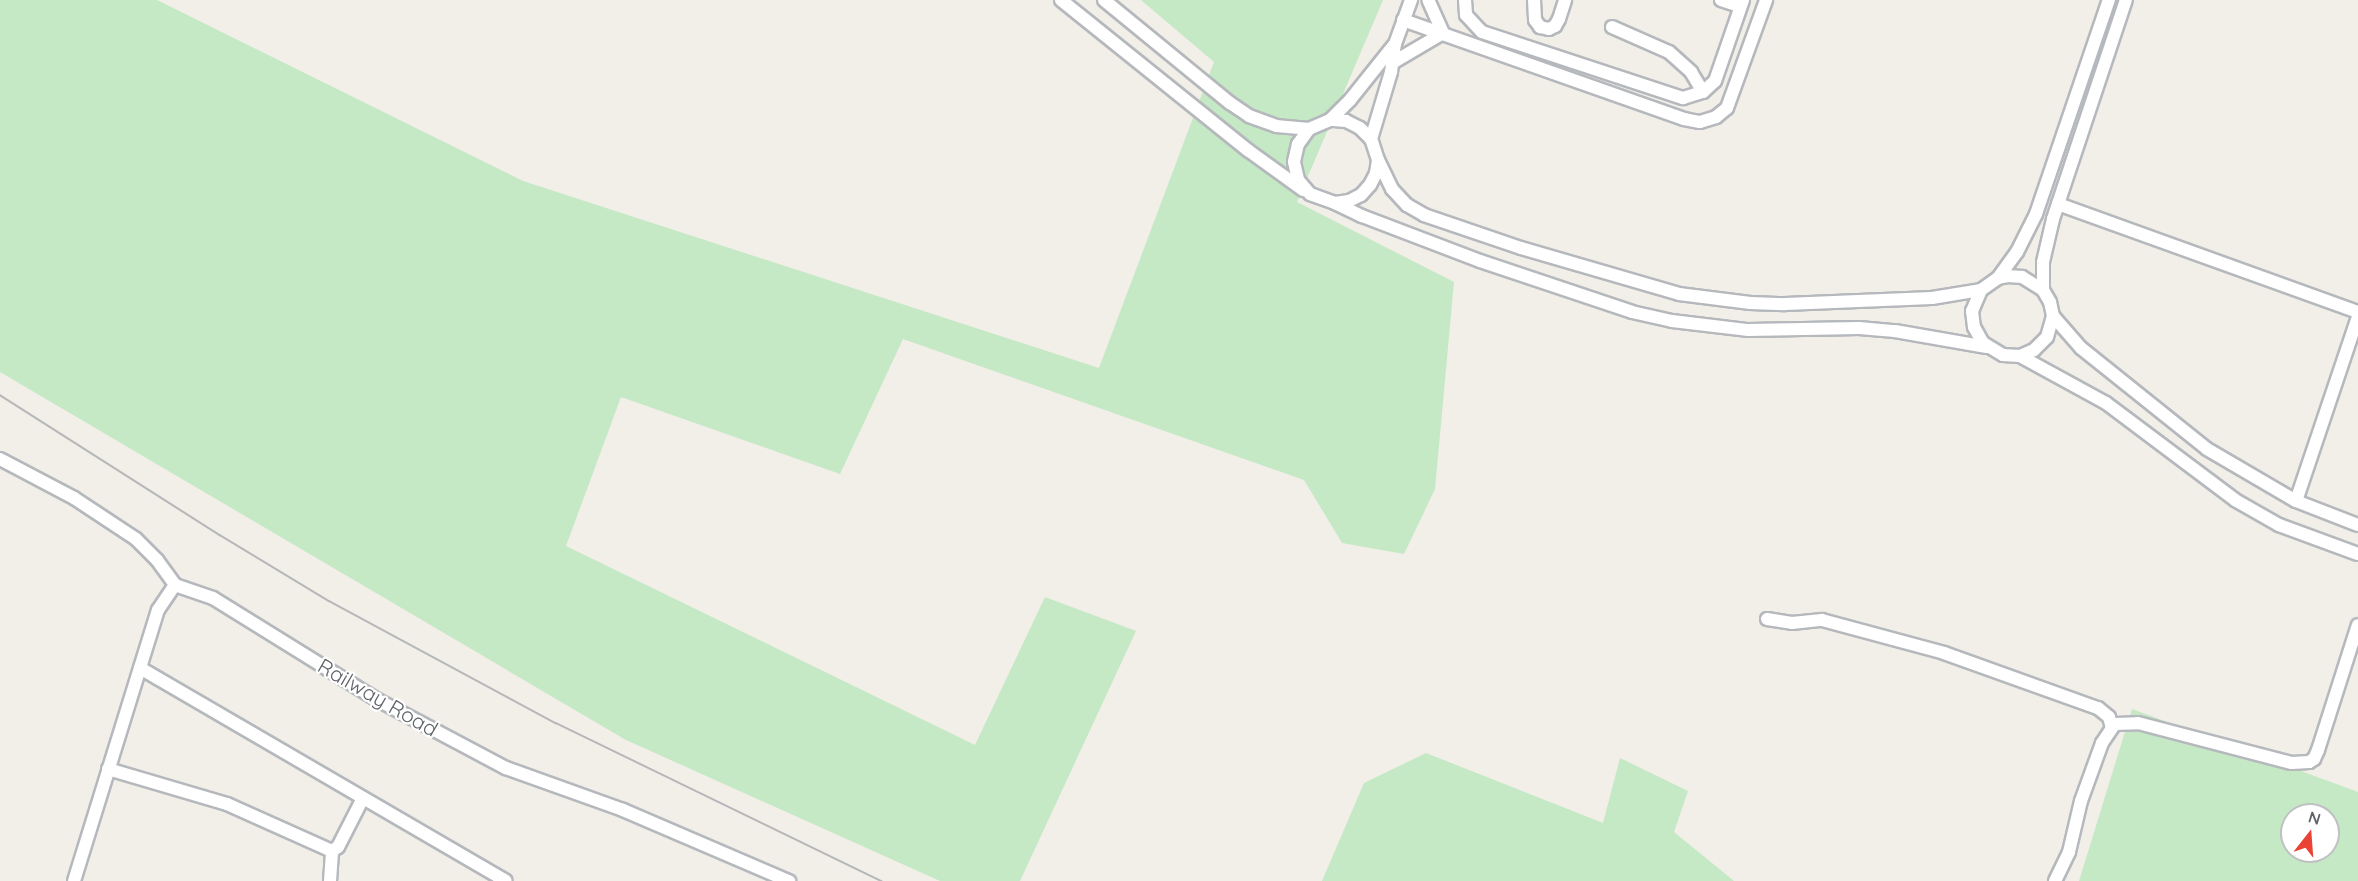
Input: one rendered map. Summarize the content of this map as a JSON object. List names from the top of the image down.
{
  "streets": {
    "street": ["Railway Road"]
  },
  "north": "top"
}
